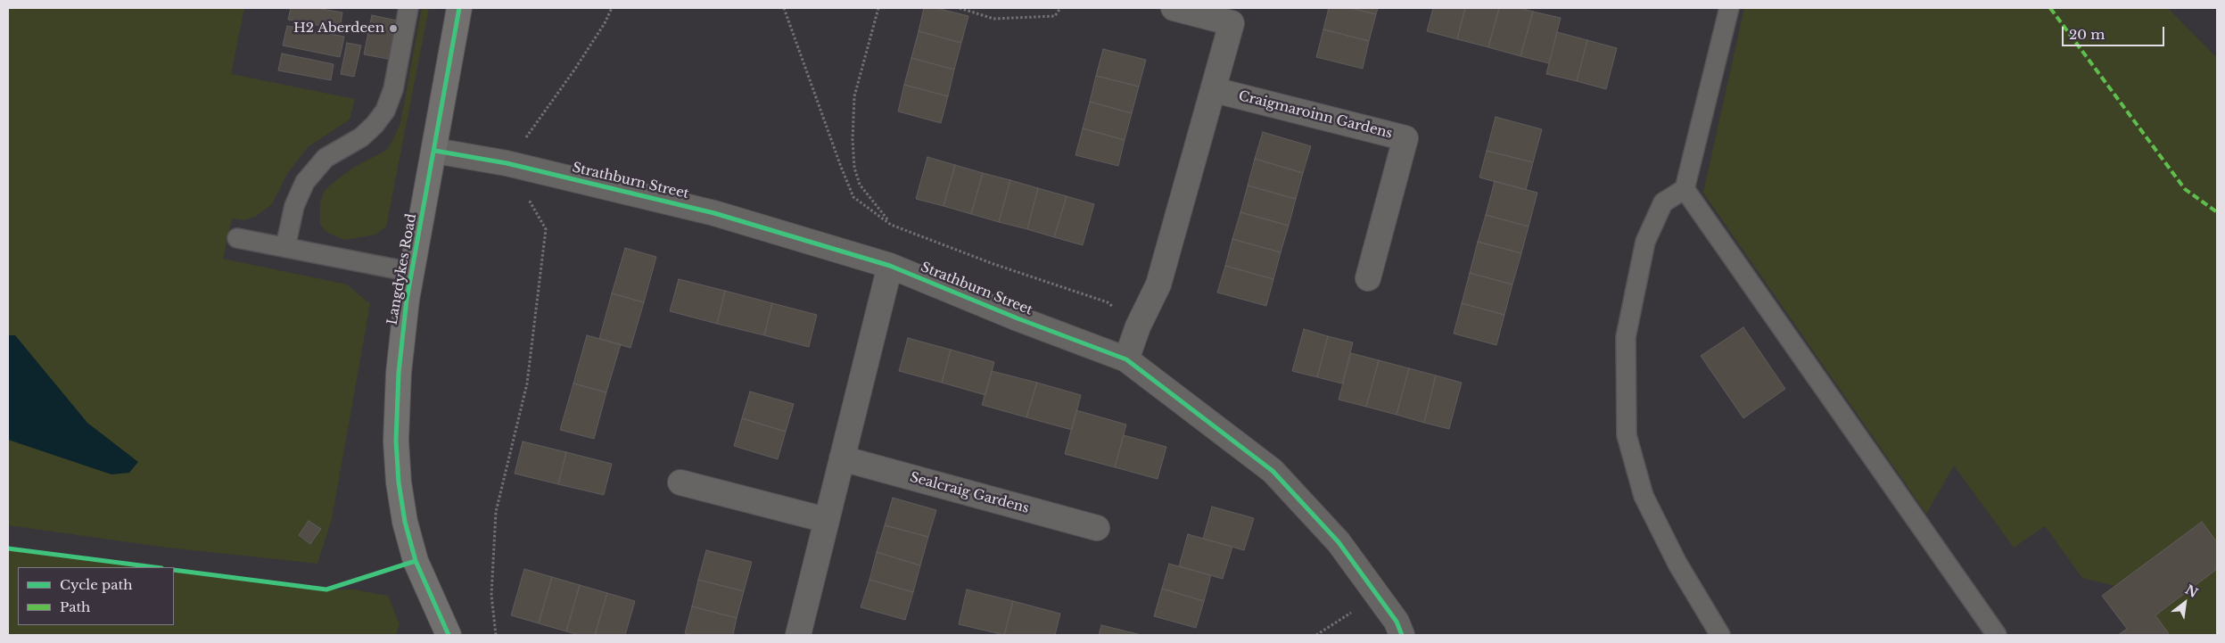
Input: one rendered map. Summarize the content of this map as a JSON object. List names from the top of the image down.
{
  "streets": {
    "street": [
      "Craigmaroinn Gardens",
      "Strathburn Street",
      "Langdykes Road",
      "Sealcraig Gardens"
    ]
  },
  "crossings": [
    ["Strathburn Street", "Langdykes Road"]
  ],
  "places": ["H2 Aberdeen"],
  "legend": ["Cycle path", "Path"],
  "scale_bar": "20 m",
  "north": "top right"
}
